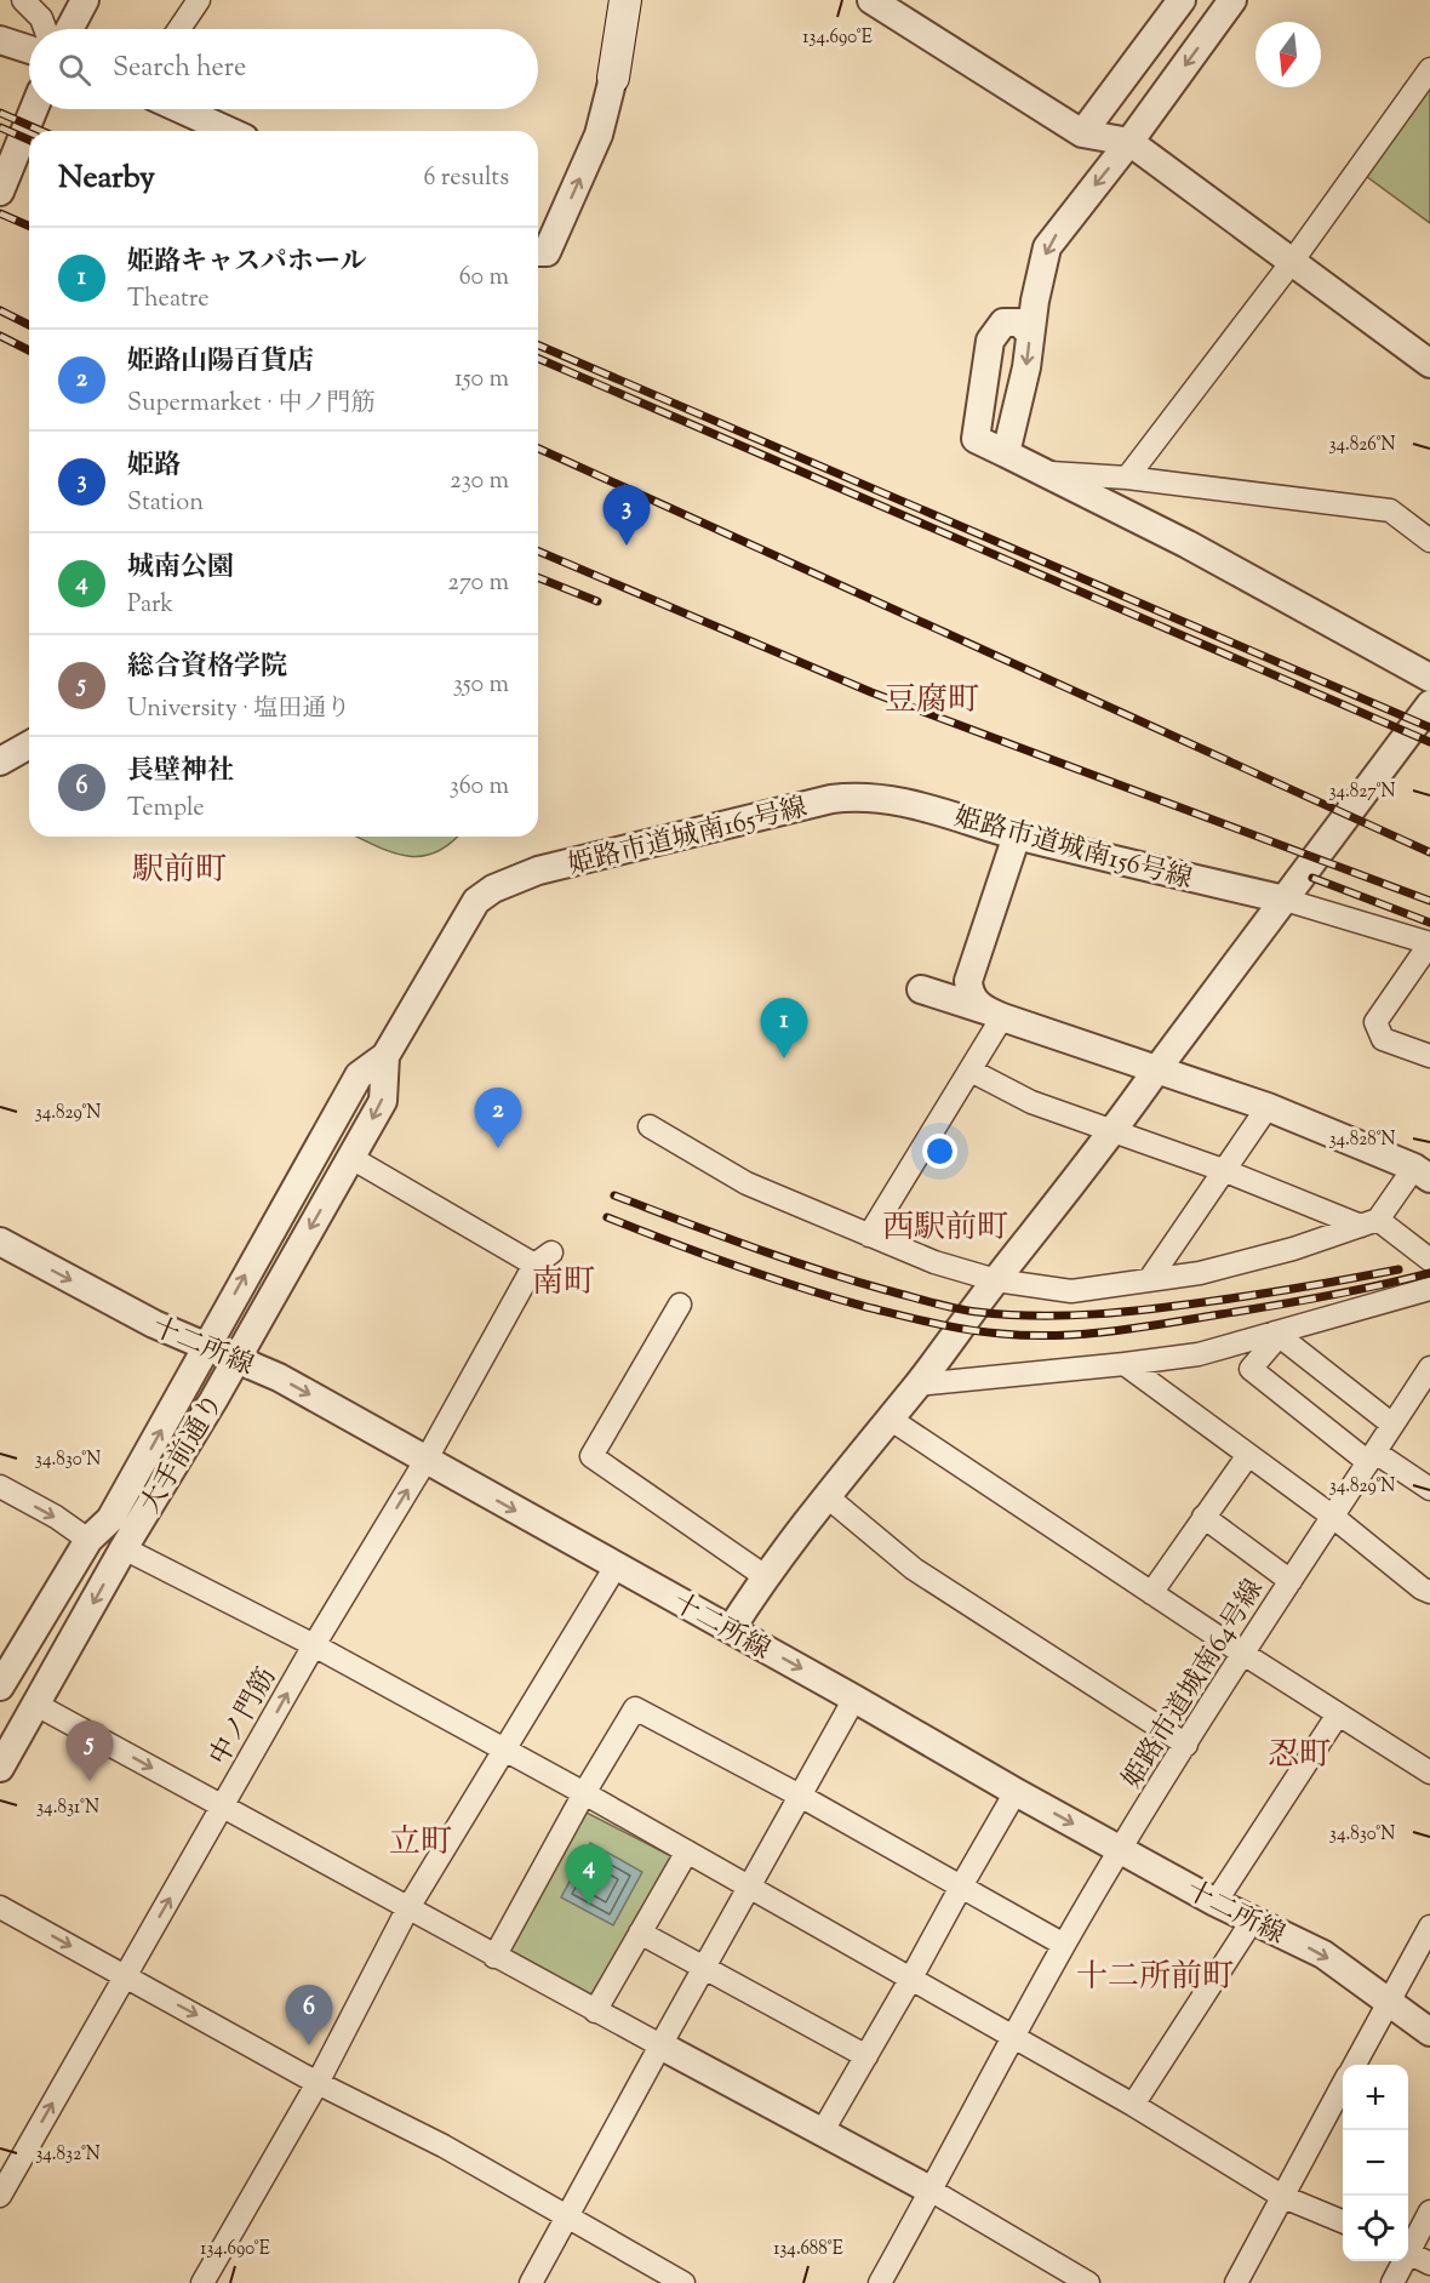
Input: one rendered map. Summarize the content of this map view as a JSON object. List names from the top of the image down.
{
  "streets": {
    "street": [
      "姫路市道城南165号線",
      "姫路市道城南156号線",
      "十二所線",
      "大手前通り",
      "姫路市道城南64号線",
      "中ノ門筋"
    ]
  },
  "crossings": [
    ["姫路市道城南165号線", "姫路市道城南156号線"],
    ["姫路市道城南165号線", "大手前通り"],
    ["十二所線", "大手前通り"],
    ["十二所線", "姫路市道城南64号線"],
    ["十二所線", "中ノ門筋"],
    ["大手前通り", "中ノ門筋"]
  ],
  "one_way": ["中ノ門筋"],
  "districts": [
    "豆腐町",
    "駅前町",
    "西駅前町",
    "南町",
    "忍町",
    "立町",
    "十二所前町"
  ],
  "north": "bottom",
  "page": {
    "search": "Search here",
    "heading": ["Nearby", "6 results"],
    "list": [
      {
        "mark": "1",
        "name": "姫路キャスパホール",
        "note": "Theatre",
        "value": "60 m"
      },
      {
        "mark": "2",
        "name": "姫路山陽百貨店",
        "note": "Supermarket · 中ノ門筋",
        "value": "150 m"
      },
      {
        "mark": "3",
        "name": "姫路",
        "note": "Station",
        "value": "230 m"
      },
      {
        "mark": "4",
        "name": "城南公園",
        "note": "Park",
        "value": "270 m"
      },
      {
        "mark": "5",
        "name": "総合資格学院",
        "note": "University · 塩田通り",
        "value": "350 m"
      },
      {
        "mark": "6",
        "name": "長壁神社",
        "note": "Temple",
        "value": "360 m"
      }
    ],
    "pins": [
      "3",
      "1",
      "2",
      "5",
      "4",
      "6"
    ],
    "map_buttons": ["+", "−"]
  },
  "coordinates": [
    "134.690°E",
    "34.826°N",
    "34.827°N",
    "34.829°N",
    "34.828°N",
    "34.830°N",
    "34.831°N",
    "34.832°N",
    "134.688°E"
  ]
}
